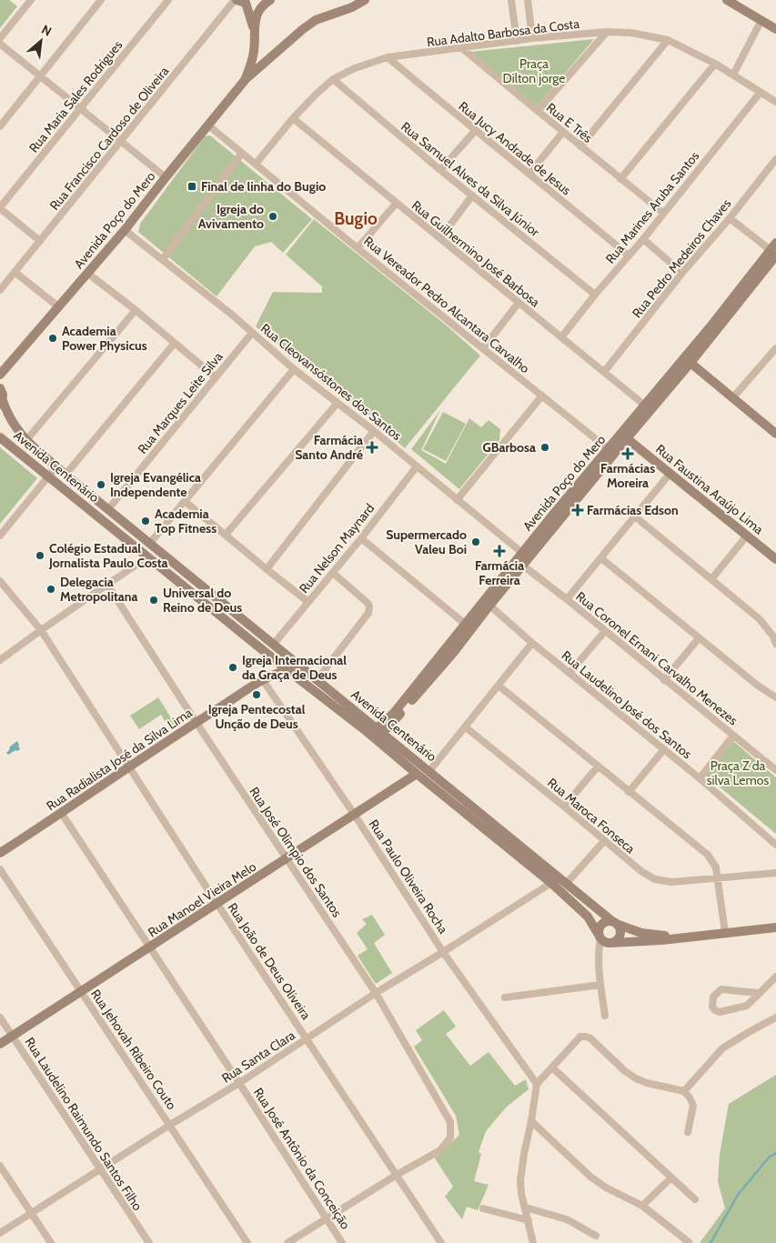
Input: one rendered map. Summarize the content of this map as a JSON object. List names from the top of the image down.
{
  "streets": {
    "main road": [
      "Avenida Poço do Mero",
      "Avenida Centenário",
      "Rua Faustina Araújo Lima",
      "Rua Radialista José da Silva Lima",
      "Rua Manoel Vieira Melo"
    ],
    "street": [
      "Rua Adalto Barbosa da Costa",
      "Rua Maria Sales Rodrigues",
      "Rua E Três",
      "Rua Francisco Cardoso de Oliveira",
      "Rua Jucy Andrade de Jesus",
      "Rua Samuel Alves da Silva Júnior",
      "Rua Marines Aruba Santos",
      "Rua Guilhermino José Barbosa",
      "Rua Pedro Medeiros Chaves",
      "Rua Vereador Pedro Alcantara Carvalho",
      "Rua Cleovansóstones dos Santos",
      "Rua Marques Leite Silva",
      "Rua Nelson Maynard",
      "Rua Coronel Ernani Carvalho Menezes",
      "Rua Laudelino José dos Santos",
      "Rua Maroca Fonseca",
      "Rua José Olímpio dos Santos",
      "Rua Paulo Oliveira Rocha",
      "Rua João de Deus Oliveira",
      "Rua Jehovah Ribeiro Couto",
      "Rua Santa Clara",
      "Rua Laudelino Raimundo Santos Filho",
      "Rua José Antônio da Conceição"
    ]
  },
  "crossings": [
    ["Rua Adalto Barbosa da Costa", "Rua E Três"],
    ["Rua Adalto Barbosa da Costa", "Rua Jucy Andrade de Jesus"],
    ["Rua Adalto Barbosa da Costa", "Rua Samuel Alves da Silva Júnior"],
    ["Rua Adalto Barbosa da Costa", "Rua Marines Aruba Santos"],
    ["Rua Adalto Barbosa da Costa", "Rua Guilhermino José Barbosa"],
    ["Rua Adalto Barbosa da Costa", "Rua Vereador Pedro Alcantara Carvalho"],
    ["Rua E Três", "Rua Marines Aruba Santos"],
    ["Rua Jucy Andrade de Jesus", "Rua Marines Aruba Santos"],
    ["Rua Samuel Alves da Silva Júnior", "Rua Marines Aruba Santos"],
    ["Rua Marines Aruba Santos", "Rua Guilhermino José Barbosa"],
    ["Avenida Poço do Mero", "Rua Guilhermino José Barbosa"],
    ["Avenida Poço do Mero", "Rua Vereador Pedro Alcantara Carvalho"],
    ["Avenida Poço do Mero", "Rua Cleovansóstones dos Santos"],
    ["Avenida Poço do Mero", "Avenida Centenário"],
    ["Avenida Poço do Mero", "Rua Faustina Araújo Lima"],
    ["Avenida Poço do Mero", "Rua Coronel Ernani Carvalho Menezes"],
    ["Avenida Poço do Mero", "Rua Laudelino José dos Santos"],
    ["Rua Guilhermino José Barbosa", "Rua Pedro Medeiros Chaves"],
    ["Rua Cleovansóstones dos Santos", "Rua Marques Leite Silva"],
    ["Rua Cleovansóstones dos Santos", "Rua Nelson Maynard"],
    ["Rua Marques Leite Silva", "Avenida Centenário"],
    ["Avenida Centenário", "Rua Nelson Maynard"],
    ["Avenida Centenário", "Rua Radialista José da Silva Lima"],
    ["Avenida Centenário", "Rua Manoel Vieira Melo"],
    ["Avenida Centenário", "Rua Santa Clara"],
    ["Rua Radialista José da Silva Lima", "Rua José Olímpio dos Santos"],
    ["Rua Radialista José da Silva Lima", "Rua Paulo Oliveira Rocha"],
    ["Rua Radialista José da Silva Lima", "Rua João de Deus Oliveira"],
    ["Rua Radialista José da Silva Lima", "Rua José Antônio da Conceição"],
    ["Rua José Olímpio dos Santos", "Rua Manoel Vieira Melo"],
    ["Rua José Olímpio dos Santos", "Rua João de Deus Oliveira"],
    ["Rua José Olímpio dos Santos", "Rua Santa Clara"],
    ["Rua Paulo Oliveira Rocha", "Rua Manoel Vieira Melo"],
    ["Rua Paulo Oliveira Rocha", "Rua Santa Clara"],
    ["Rua Manoel Vieira Melo", "Rua João de Deus Oliveira"],
    ["Rua Manoel Vieira Melo", "Rua Jehovah Ribeiro Couto"],
    ["Rua Manoel Vieira Melo", "Rua Laudelino Raimundo Santos Filho"],
    ["Rua Manoel Vieira Melo", "Rua José Antônio da Conceição"],
    ["Rua João de Deus Oliveira", "Rua Santa Clara"],
    ["Rua Jehovah Ribeiro Couto", "Rua Santa Clara"],
    ["Rua Santa Clara", "Rua Laudelino Raimundo Santos Filho"],
    ["Rua Santa Clara", "Rua José Antônio da Conceição"]
  ],
  "districts": ["Bugio"],
  "parks": ["Praça Dilton jorge", "Praça Z da silva Lemos"],
  "places": {
    "transit": ["Final de linha do Bugio"],
    "other": [
      "Igreja do Avivamento",
      "Academia Power Physicus",
      "GBarbosa",
      "Igreja Evangélica Independente",
      "Academia Top Fitness",
      "Supermercado Valeu Boi",
      "Colégio Estadual Jornalista Paulo Costa",
      "Delegacia Metropolitana",
      "Universal do Reino de Deus",
      "Igreja Internacional da Graça de Deus",
      "Igreja Pentecostal Unção de Deus"
    ],
    "health": [
      "Farmácia Santo André",
      "Farmácias Moreira",
      "Farmácias Edson",
      "Farmácia Ferreira"
    ]
  },
  "north": "top right"
}
